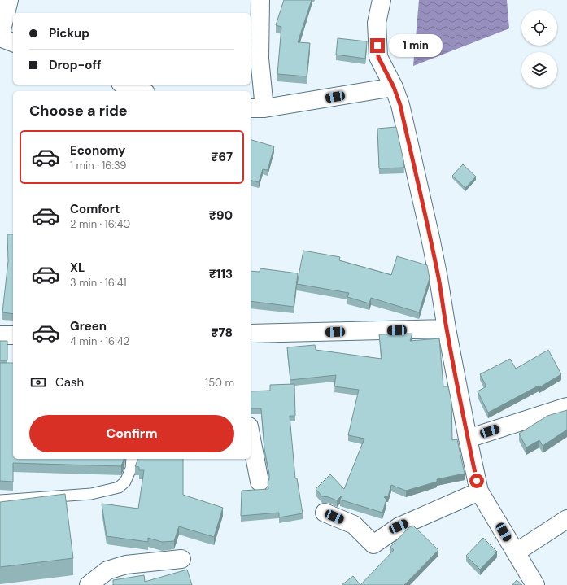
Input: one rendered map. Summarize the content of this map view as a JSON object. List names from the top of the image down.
{
  "page": {
    "banner": ["Pickup", "Drop-off"],
    "bubble": "1 min",
    "heading": "Choose a ride",
    "list": [
      {
        "name": "Economy",
        "note": "1 min · 16:39",
        "value": "₹67"
      },
      {
        "name": "Comfort",
        "note": "2 min · 16:40",
        "value": "₹90"
      },
      {
        "name": "XL",
        "note": "3 min · 16:41",
        "value": "₹113"
      },
      {
        "name": "Green",
        "note": "4 min · 16:42",
        "value": "₹78"
      }
    ],
    "pay": ["Cash", "150 m"],
    "buttons": "Confirm"
  }
}
